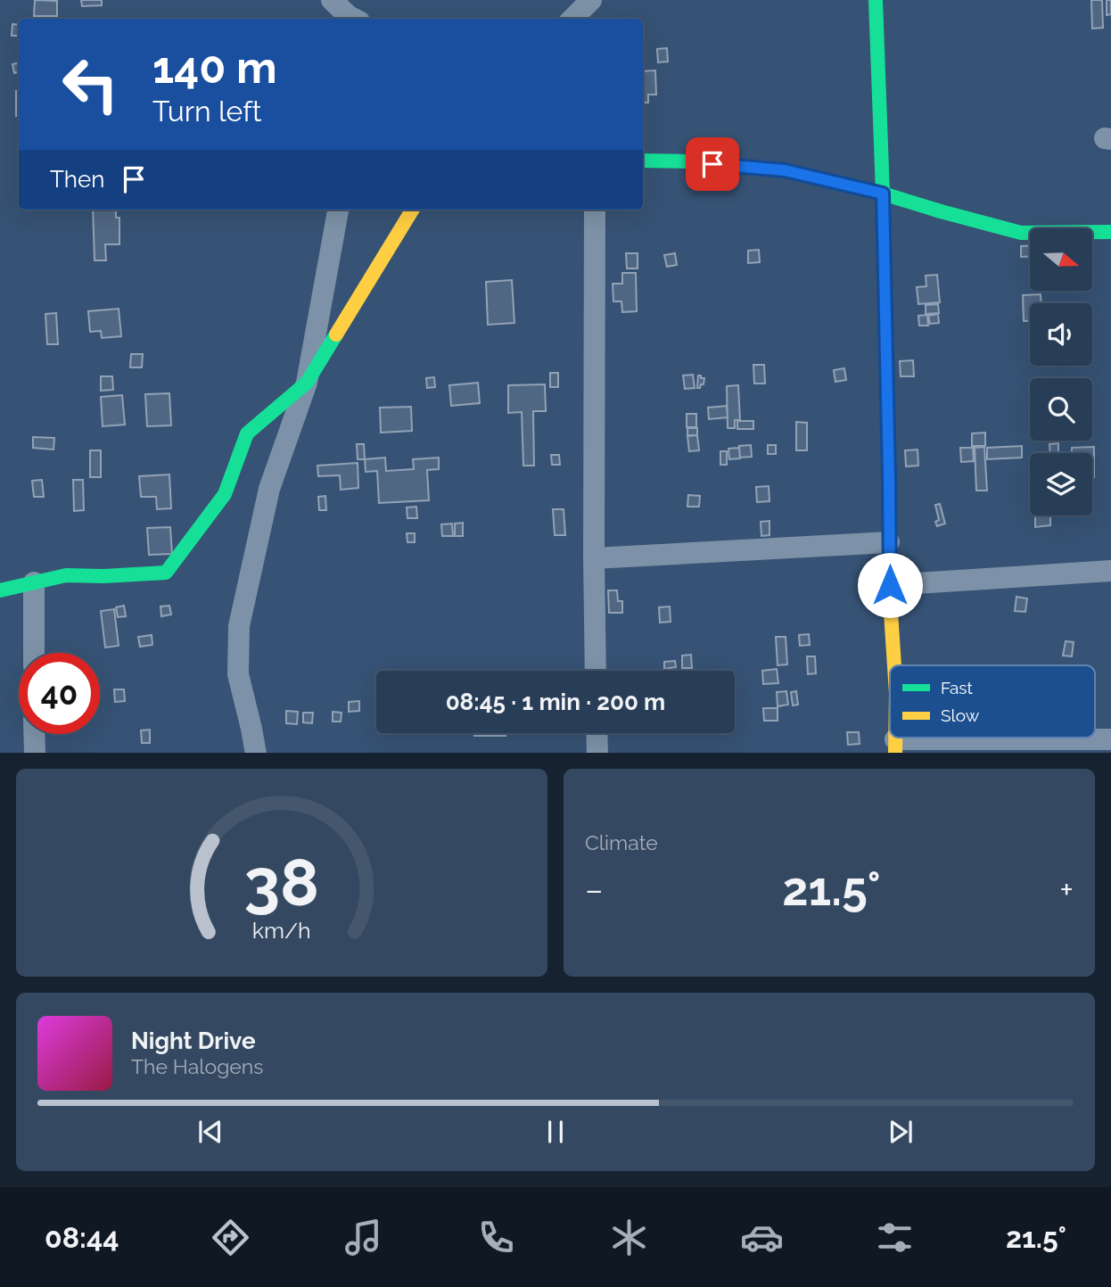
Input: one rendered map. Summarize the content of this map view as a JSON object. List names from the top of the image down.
{
  "legend": ["Fast", "Slow"],
  "north": "right",
  "page": {
    "turn": ["140 m", "Turn left"],
    "then": "Then",
    "limit": "40",
    "trip": "08:45 · 1 min · 200 m",
    "tile": "Climate",
    "heat": ["−", "21.5°", "+"],
    "song": ["Night Drive", "The Halogens"],
    "tabs": ["08:44", "21.5°"],
    "gauge": ["38", "km/h"]
  }
}
